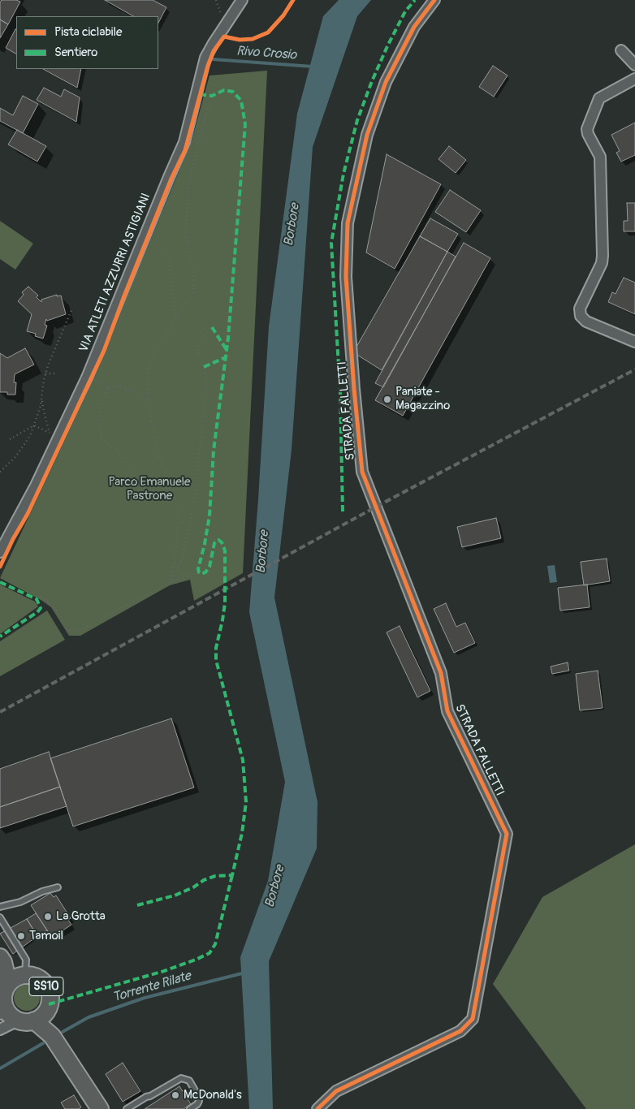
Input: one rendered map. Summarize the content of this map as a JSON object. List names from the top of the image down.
{
  "streets": {
    "main road": ["SS10"],
    "street": ["VIA ATLETI AZZURRI ASTIGIANI", "STRADA FALLETTI"]
  },
  "water": ["Rivo Crosio", "Borbore", "Torrente Rilate"],
  "parks": ["Parco Emanuele Pastrone"],
  "places": [
    "Paniate - Magazzino",
    "La Grotta",
    "Tamoil",
    "McDonald's"
  ],
  "legend": ["Pista ciclabile", "Sentiero"]
}
